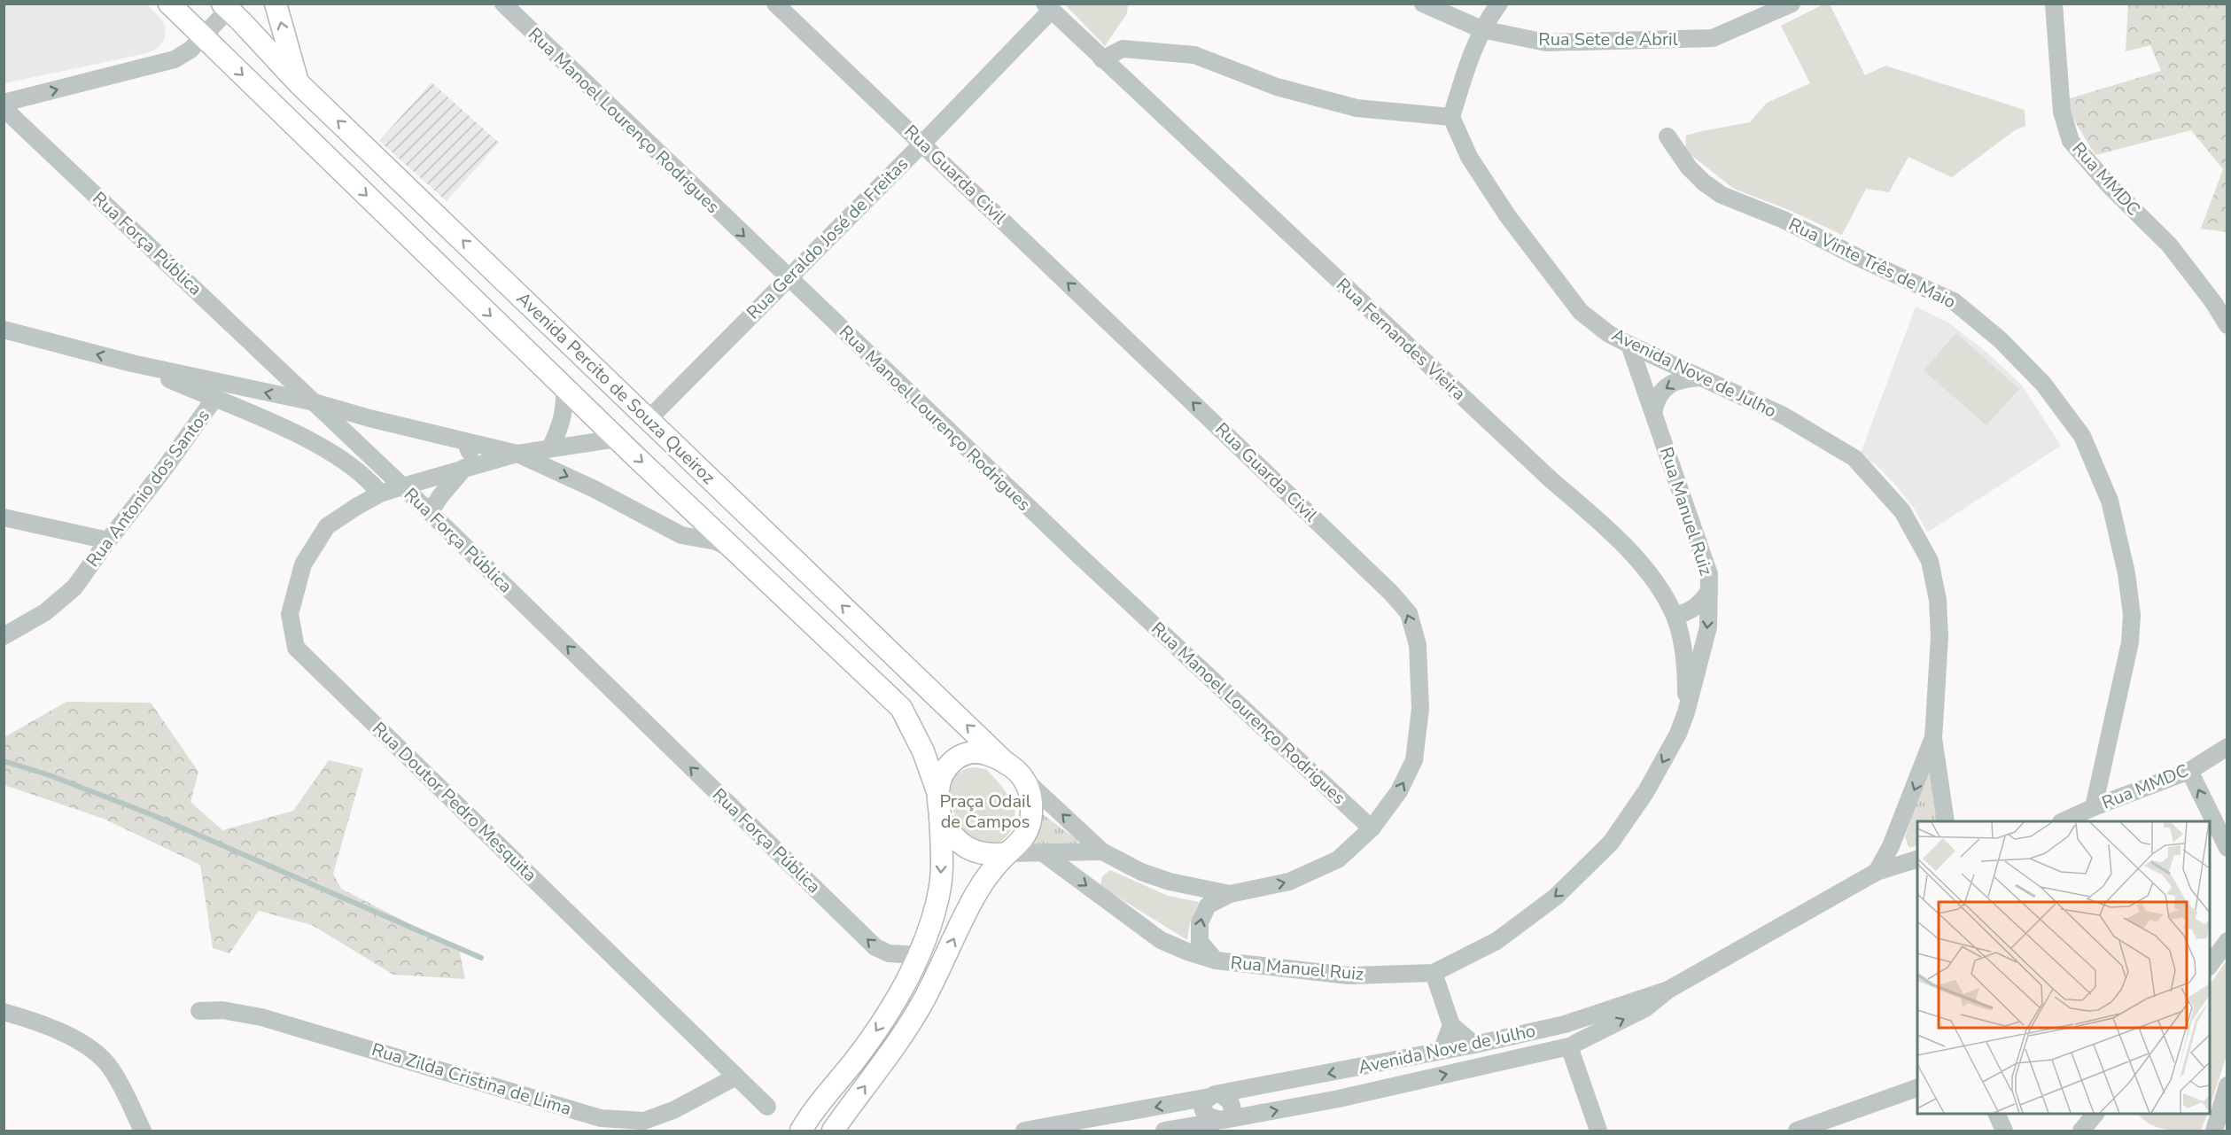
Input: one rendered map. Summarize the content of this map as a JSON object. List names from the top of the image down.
{
  "streets": {
    "main road": ["Avenida Percito de Souza Queiroz"],
    "street": [
      "Rua Sete de Abril",
      "Rua Manoel Lourenço Rodrigues",
      "Rua Guarda Civil",
      "Rua MMDC",
      "Rua Geraldo José de Freitas",
      "Rua Força Pública",
      "Rua Vinte Três de Maio",
      "Rua Fernandes Vieira",
      "Avenida Nove de Julho",
      "Rua Antonio dos Santos",
      "Rua Manuel Ruiz",
      "Rua Doutor Pedro Mesquita",
      "Rua Zilda Cristina de Lima"
    ]
  },
  "crossings": [
    ["Rua Manoel Lourenço Rodrigues", "Rua Guarda Civil"],
    ["Rua Manoel Lourenço Rodrigues", "Rua Geraldo José de Freitas"],
    ["Rua Guarda Civil", "Rua Geraldo José de Freitas"],
    ["Rua Guarda Civil", "Rua Manuel Ruiz"],
    ["Rua MMDC", "Rua Vinte Três de Maio"],
    ["Rua Geraldo José de Freitas", "Rua Fernandes Vieira"],
    ["Rua Geraldo José de Freitas", "Avenida Percito de Souza Queiroz"],
    ["Rua Força Pública", "Rua Doutor Pedro Mesquita"],
    ["Rua Fernandes Vieira", "Rua Manuel Ruiz"],
    ["Avenida Nove de Julho", "Rua Manuel Ruiz"],
    ["Rua Antonio dos Santos", "Rua Doutor Pedro Mesquita"],
    ["Rua Doutor Pedro Mesquita", "Rua Zilda Cristina de Lima"]
  ],
  "one_way": ["Rua Força Pública"],
  "parks": ["Praça Odail de Campos"]
}
